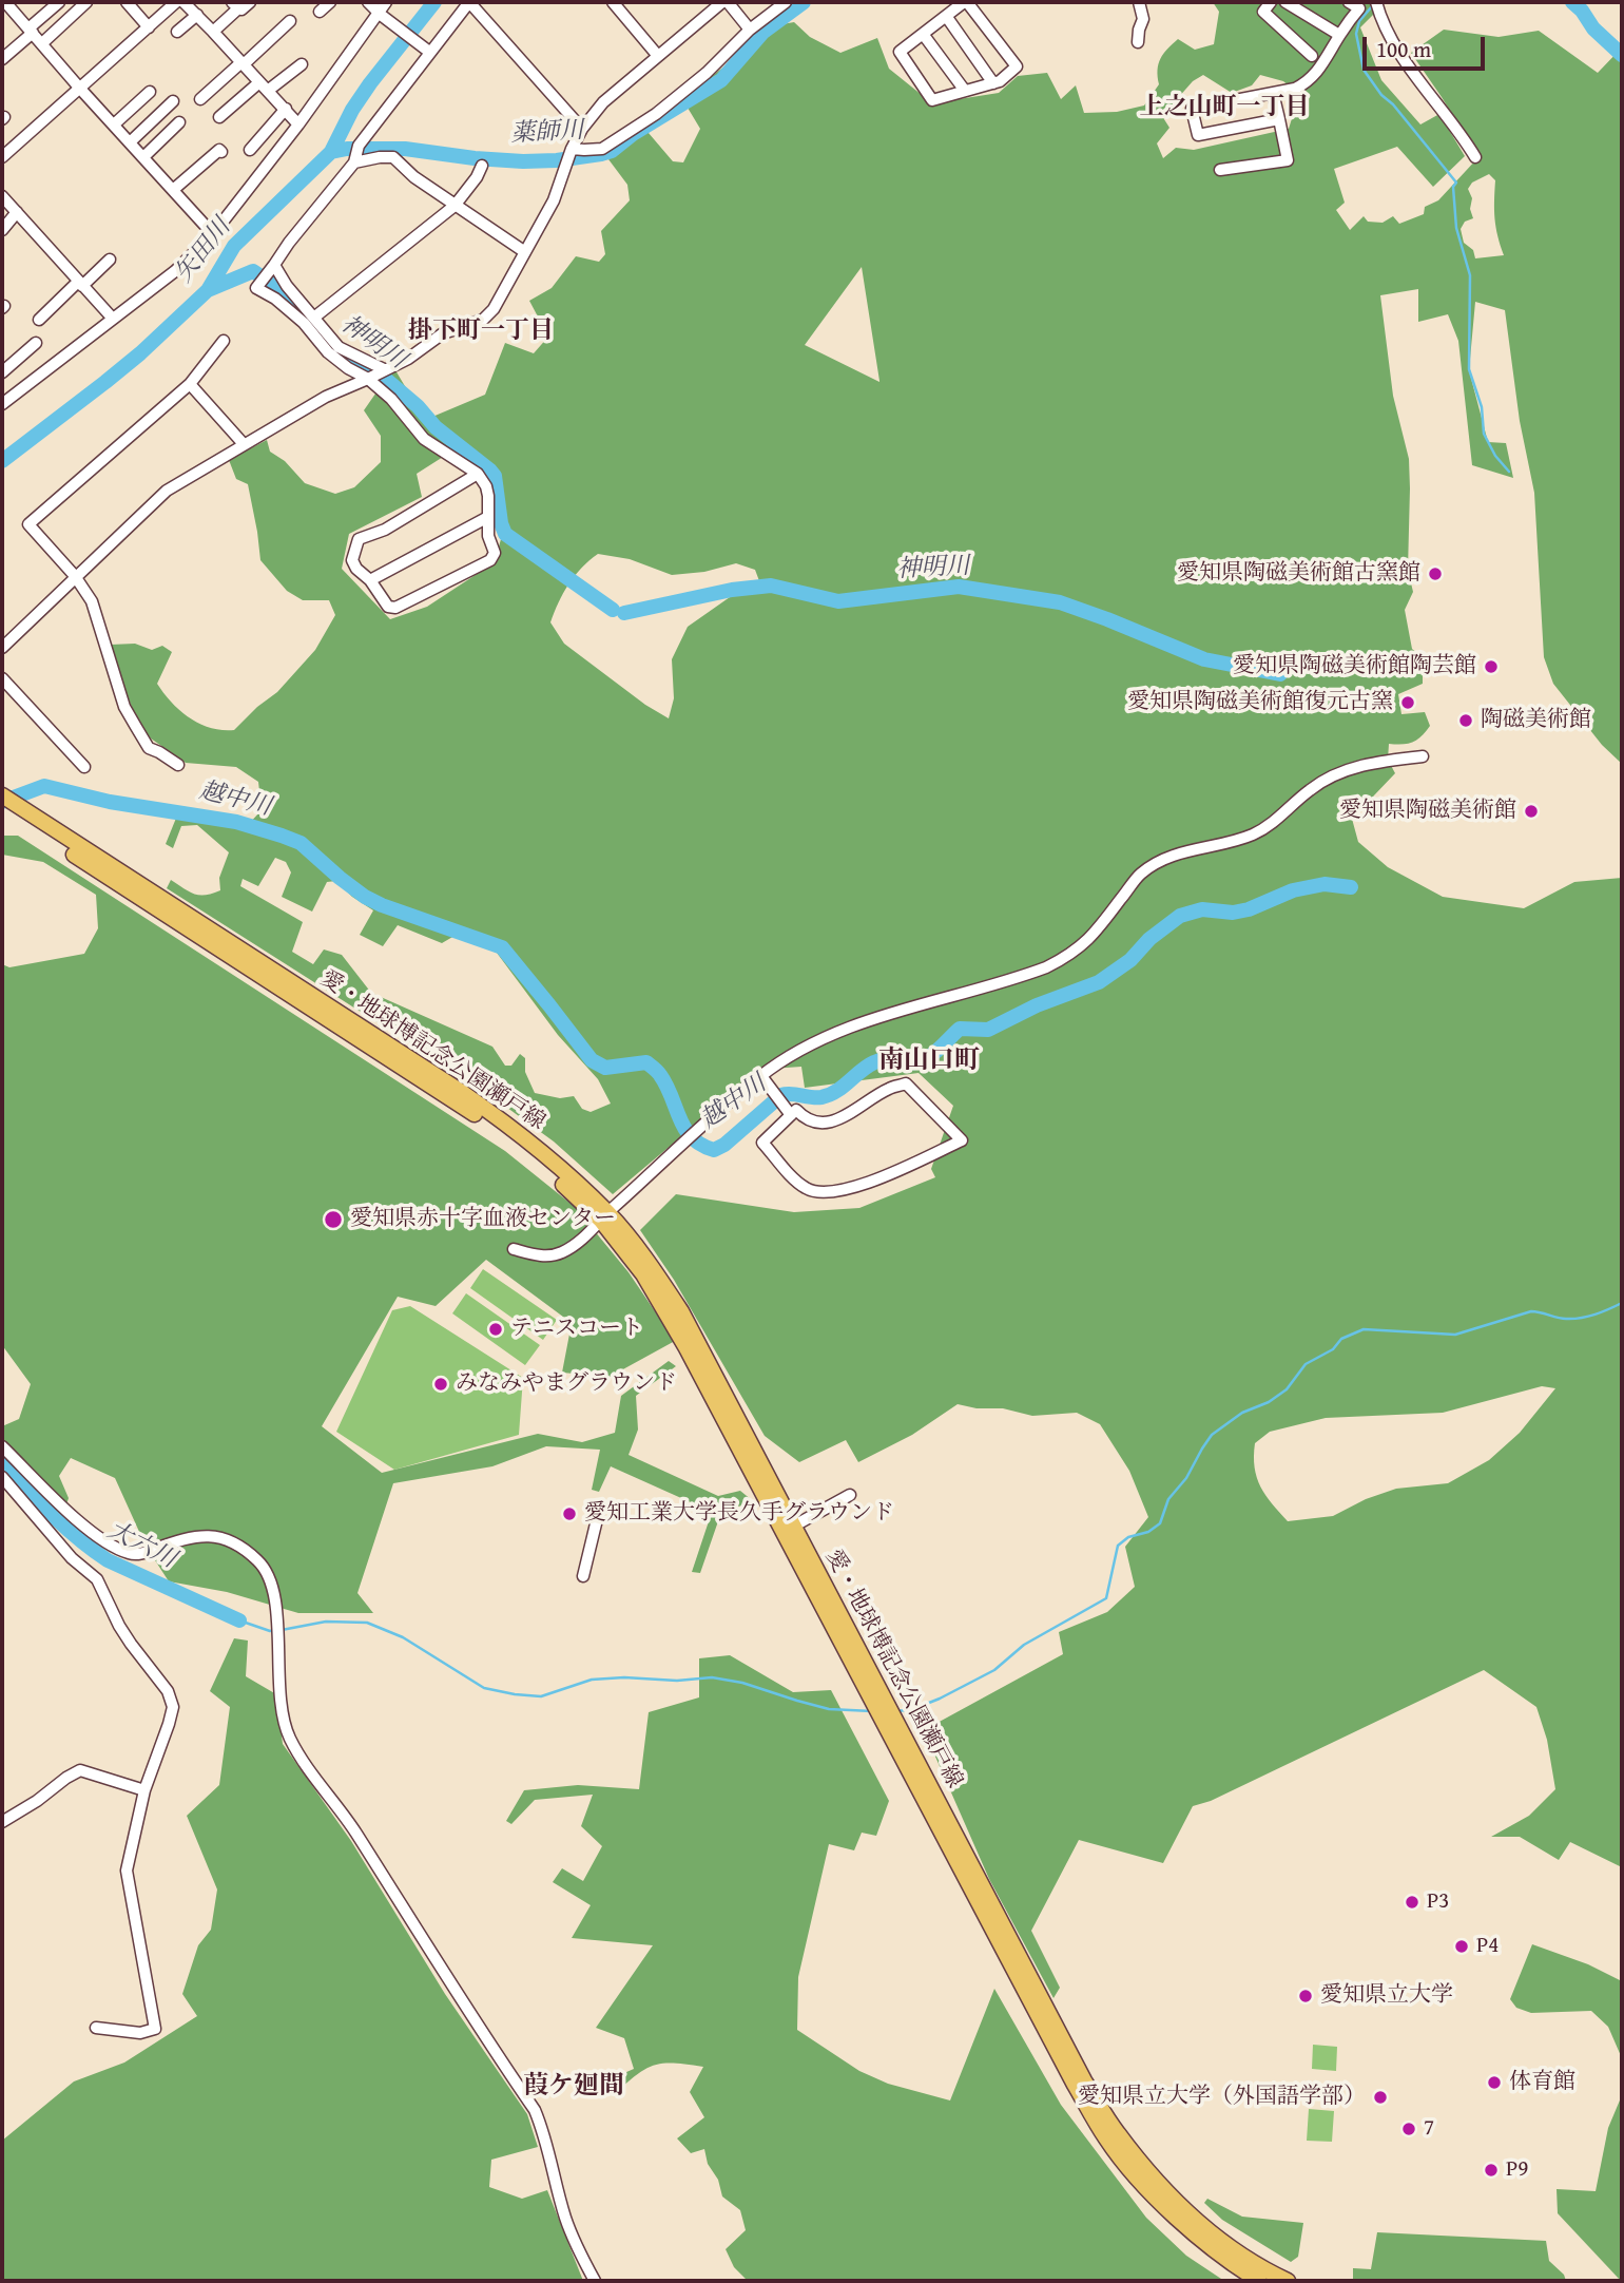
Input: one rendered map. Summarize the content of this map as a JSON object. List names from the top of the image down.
{
  "streets": {
    "main road": ["愛・地球博記念公園瀬戸線"]
  },
  "districts": [
    "上之山町一丁目",
    "掛下町一丁目",
    "南山口町",
    "葭ケ廻間"
  ],
  "water": [
    "薬師川",
    "矢田川",
    "神明川",
    "越中川",
    "大六川"
  ],
  "places": [
    "愛知県陶磁美術館古窯館",
    "愛知県陶磁美術館陶芸館",
    "愛知県陶磁美術館復元古窯",
    "陶磁美術館",
    "愛知県陶磁美術館",
    "愛知県赤十字血液センター",
    "テニスコート",
    "みなみやまグラウンド",
    "愛知工業大学長久手グラウンド",
    "P3",
    "P4",
    "愛知県立大学",
    "体育館",
    "愛知県立大学（外国語学部）",
    "7",
    "P9"
  ],
  "scale_bar": "100 m"
}
